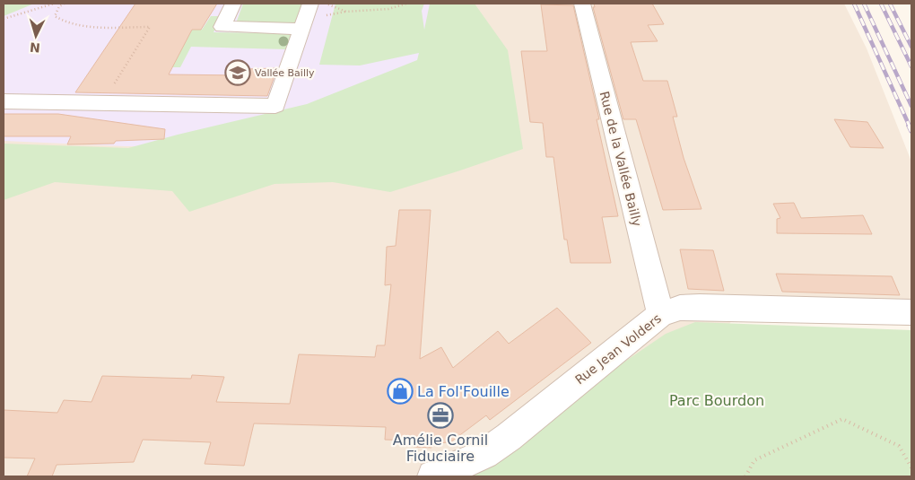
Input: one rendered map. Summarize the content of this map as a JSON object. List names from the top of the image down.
{
  "streets": {
    "street": ["Rue de la Vallée Bailly", "Rue Jean Volders"]
  },
  "crossings": [
    ["Rue de la Vallée Bailly", "Rue Jean Volders"]
  ],
  "parks": ["Parc Bourdon"],
  "places": {
    "school or university": ["Vallée Bailly"],
    "shop": ["La Fol'Fouille"],
    "office": ["Amélie Cornil Fiduciaire"]
  },
  "north": "bottom"
}
